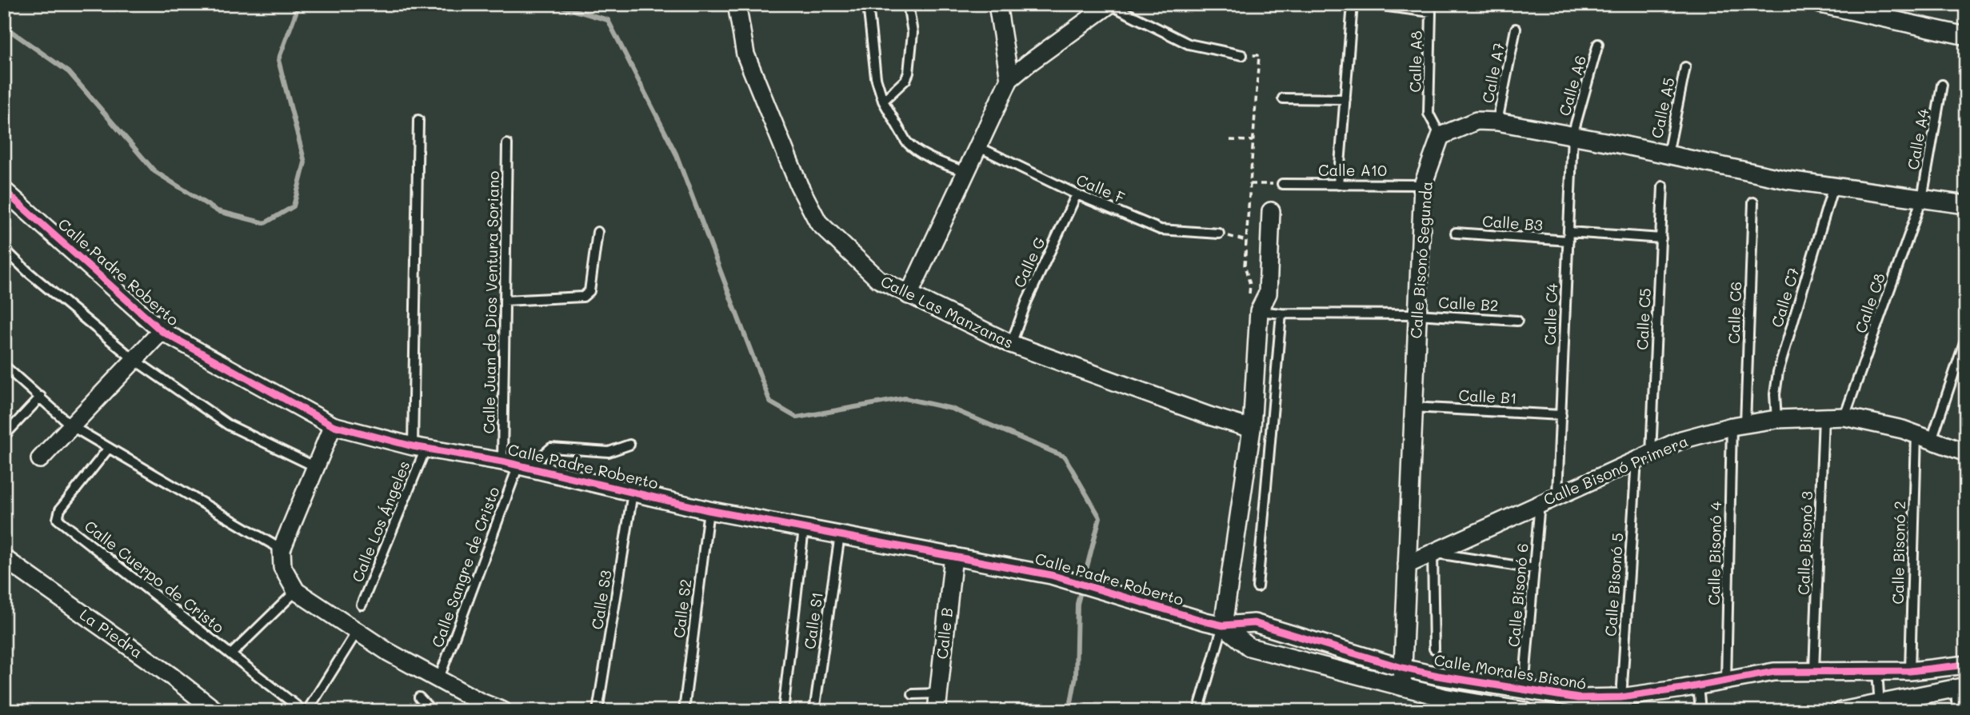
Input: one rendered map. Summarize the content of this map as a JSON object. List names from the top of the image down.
{
  "streets": {
    "street": [
      "Calle Bisonó Segunda",
      "Calle Padre Roberto",
      "Calle Las Manzanas",
      "Calle Bisonó Primera",
      "La Piedra",
      "Calle B",
      "Calle Morales Bisonó"
    ],
    "lane": [
      "Calle A8",
      "Calle A7",
      "Calle A6",
      "Calle A5",
      "Calle A4",
      "Calle A10",
      "Calle F",
      "Calle B3",
      "Calle G",
      "Calle C7",
      "Calle Juan de Dios Ventura Soriano",
      "Calle C8",
      "Calle B2",
      "Calle C6",
      "Calle C4",
      "Calle C5",
      "Calle B1",
      "Calle Los Ángeles",
      "Calle Bisonó 3",
      "Calle Bisonó 2",
      "Calle Bisonó 4",
      "Calle Sangre de Cristo",
      "Calle Cuerpo de Cristo",
      "Calle Bisonó 5",
      "Calle Bisonó 6",
      "Calle S3",
      "Calle S2",
      "Calle S1"
    ]
  },
  "crossings": [
    ["Calle A8", "Calle Bisonó Segunda"],
    ["Calle A6", "Calle C4"],
    ["Calle A4", "Calle C8"],
    ["Calle A10", "Calle Bisonó Segunda"],
    ["Calle F", "Calle G"],
    ["Calle B3", "Calle C4"],
    ["Calle B3", "Calle C5"],
    ["Calle Bisonó Segunda", "Calle B2"],
    ["Calle Bisonó Segunda", "Calle B1"],
    ["Calle Bisonó Segunda", "Calle Bisonó Primera"],
    ["Calle Bisonó Segunda", "Calle Morales Bisonó"],
    ["Calle G", "Calle Las Manzanas"],
    ["Calle Padre Roberto", "Calle Juan de Dios Ventura Soriano"],
    ["Calle Padre Roberto", "Calle Los Ángeles"],
    ["Calle Padre Roberto", "Calle Sangre de Cristo"],
    ["Calle Padre Roberto", "Calle S3"],
    ["Calle Padre Roberto", "Calle S2"],
    ["Calle Padre Roberto", "Calle S1"],
    ["Calle Padre Roberto", "Calle B"],
    ["Calle Padre Roberto", "Calle Morales Bisonó"],
    ["Calle C7", "Calle Bisonó Primera"],
    ["Calle Juan de Dios Ventura Soriano", "Calle Sangre de Cristo"],
    ["Calle C8", "Calle Bisonó Primera"],
    ["Calle C6", "Calle Bisonó Primera"],
    ["Calle C6", "Calle Bisonó 4"],
    ["Calle C4", "Calle B1"],
    ["Calle C4", "Calle Bisonó Primera"],
    ["Calle C5", "Calle Bisonó Primera"],
    ["Calle C5", "Calle Bisonó 5"],
    ["Calle Bisonó Primera", "Calle Bisonó 3"],
    ["Calle Bisonó Primera", "Calle Bisonó 2"],
    ["Calle Bisonó Primera", "Calle Bisonó 4"],
    ["Calle Bisonó Primera", "Calle Bisonó 5"],
    ["Calle Bisonó Primera", "Calle Bisonó 6"],
    ["Calle Bisonó 3", "Calle Morales Bisonó"],
    ["Calle Bisonó 2", "Calle Morales Bisonó"],
    ["Calle Bisonó 4", "Calle Morales Bisonó"],
    ["Calle Bisonó 5", "Calle Morales Bisonó"],
    ["Calle Bisonó 6", "Calle Morales Bisonó"]
  ]
}
